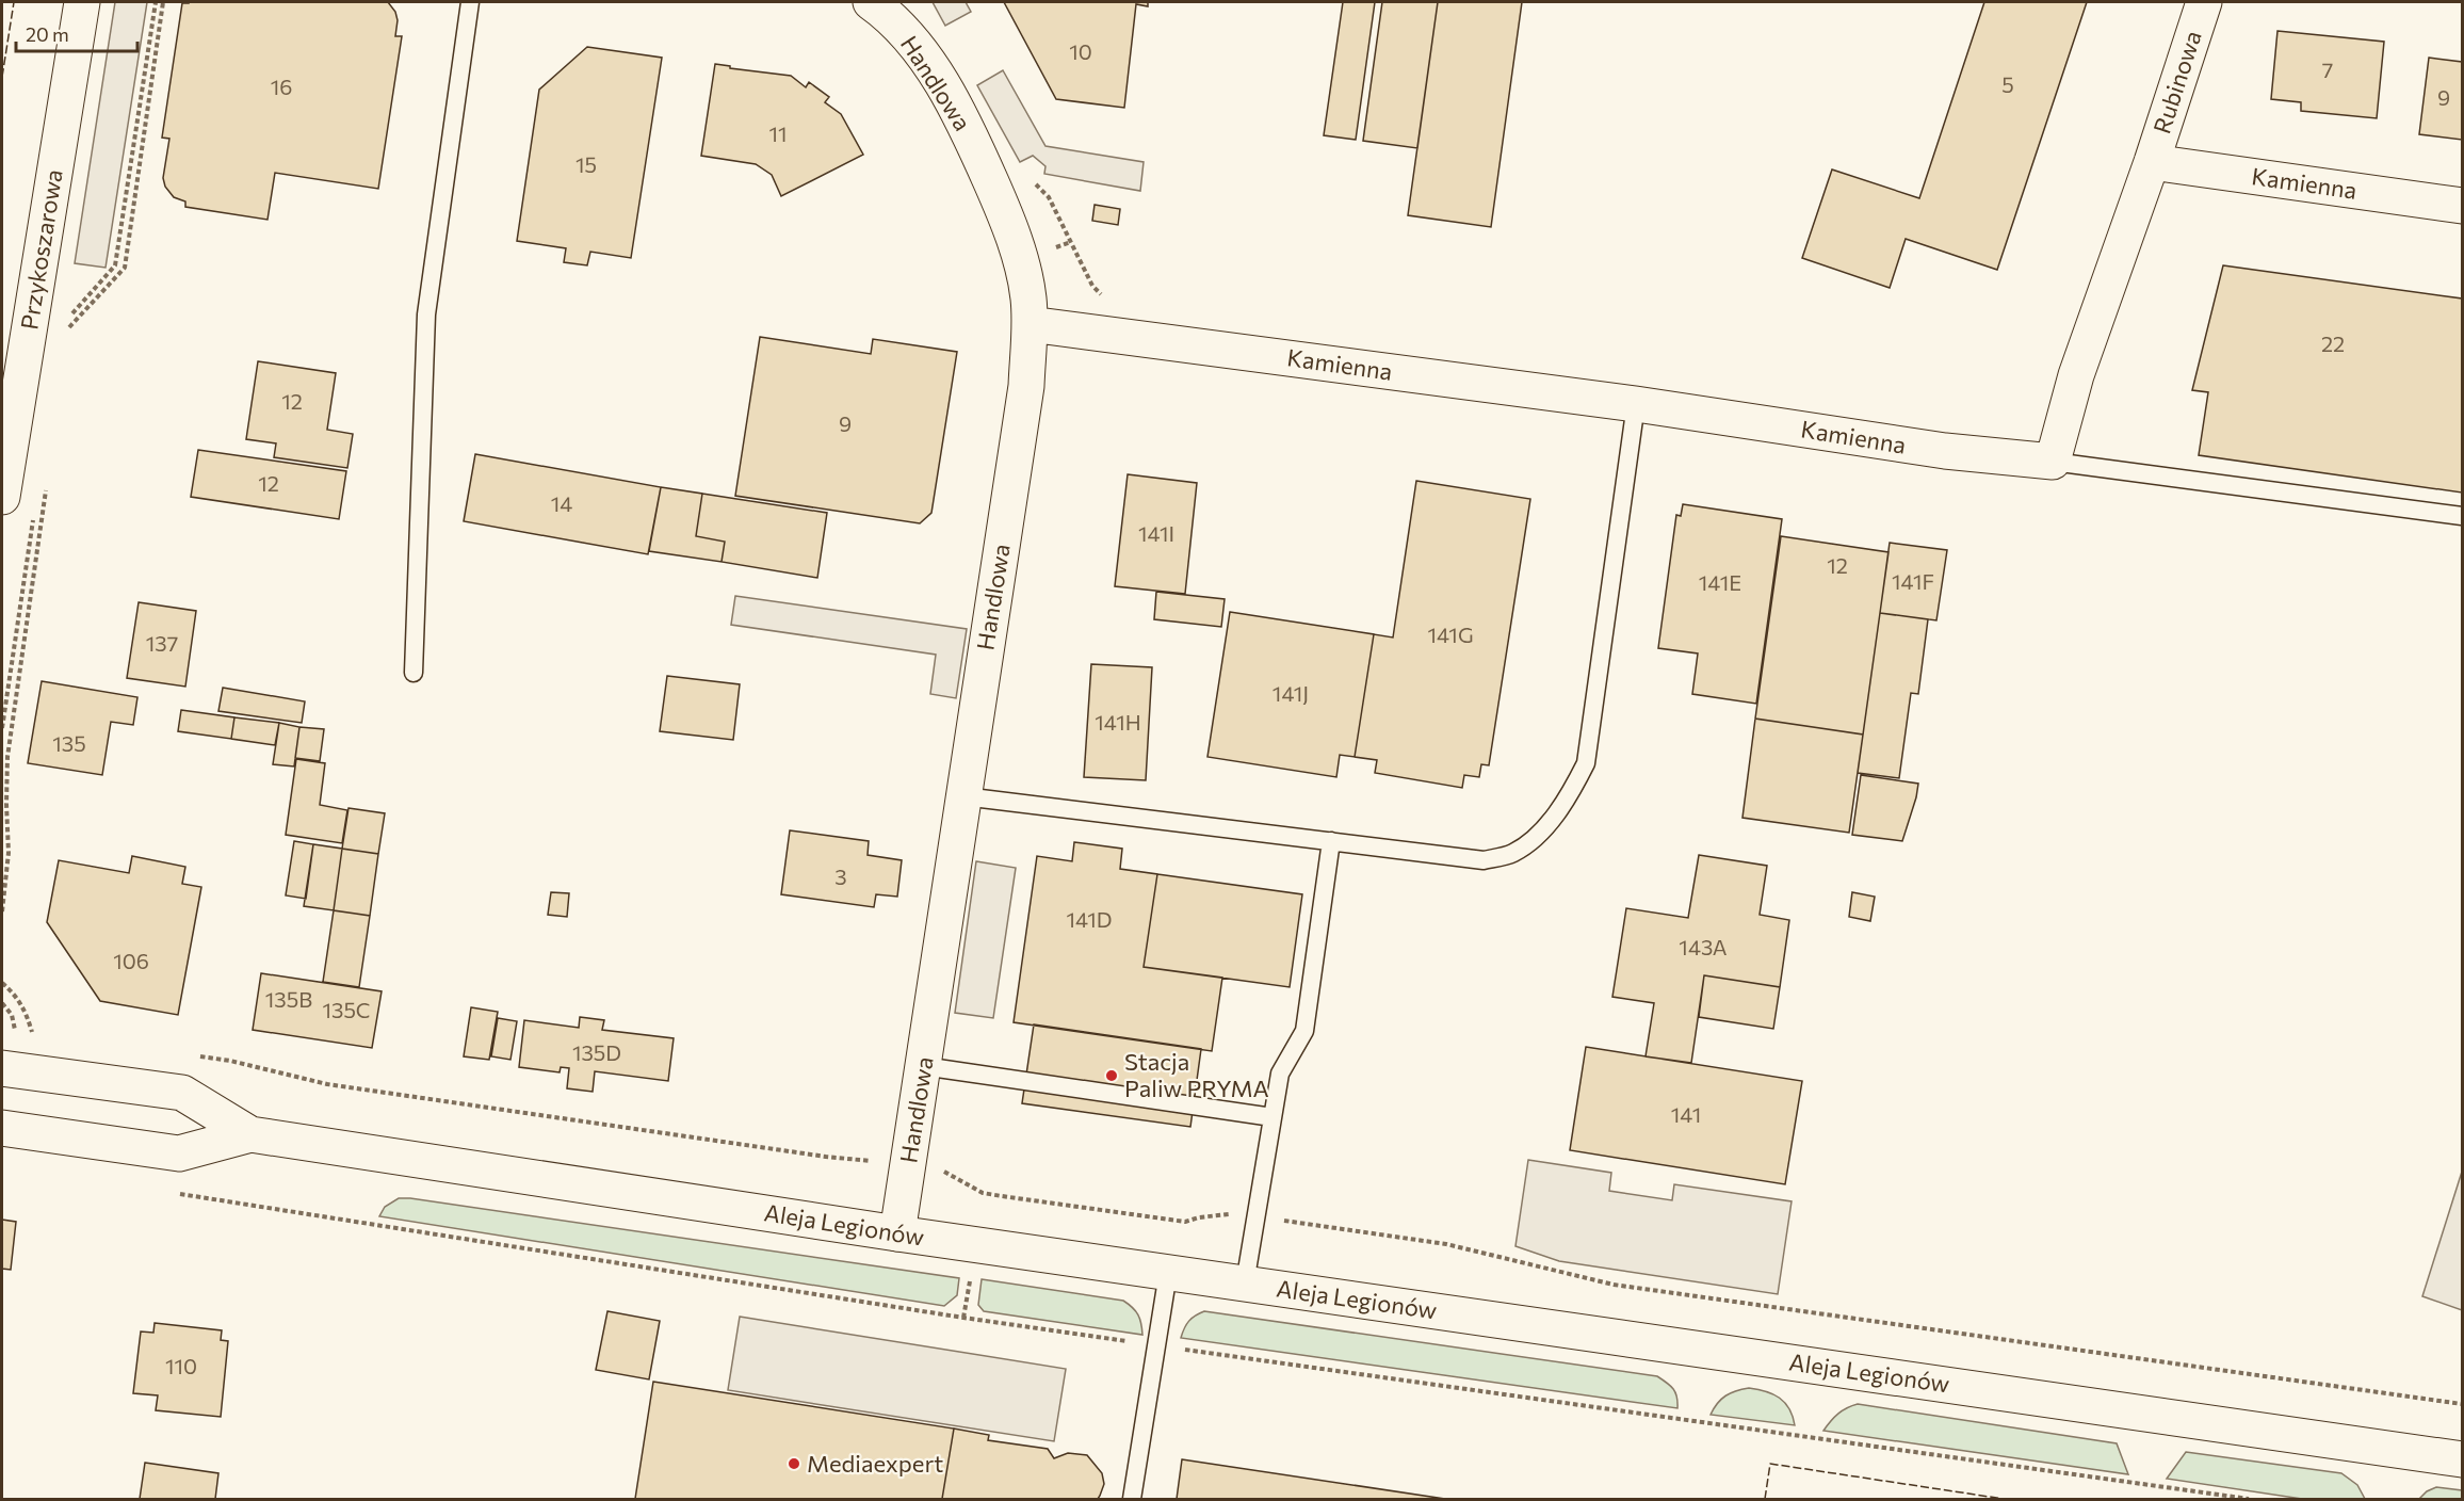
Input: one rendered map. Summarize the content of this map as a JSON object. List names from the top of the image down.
{
  "streets": {
    "street": [
      "Rubinowa",
      "Handlowa",
      "Kamienna",
      "Przykoszarowa",
      "Aleja Legionów"
    ]
  },
  "crossings": [
    ["Rubinowa", "Kamienna"],
    ["Handlowa", "Kamienna"],
    ["Handlowa", "Aleja Legionów"]
  ],
  "places": ["Stacja Paliw PRYMA", "Mediaexpert"],
  "house_numbers": [
    "10",
    "7",
    "5",
    "16",
    "9",
    "11",
    "15",
    "22",
    "12",
    "9",
    "12",
    "14",
    "141I",
    "12",
    "141F",
    "141E",
    "141G",
    "137",
    "141J",
    "141H",
    "135",
    "3",
    "141D",
    "143A",
    "106",
    "135B",
    "135C",
    "135D",
    "141",
    "110"
  ],
  "scale_bar": "20 m"
}
